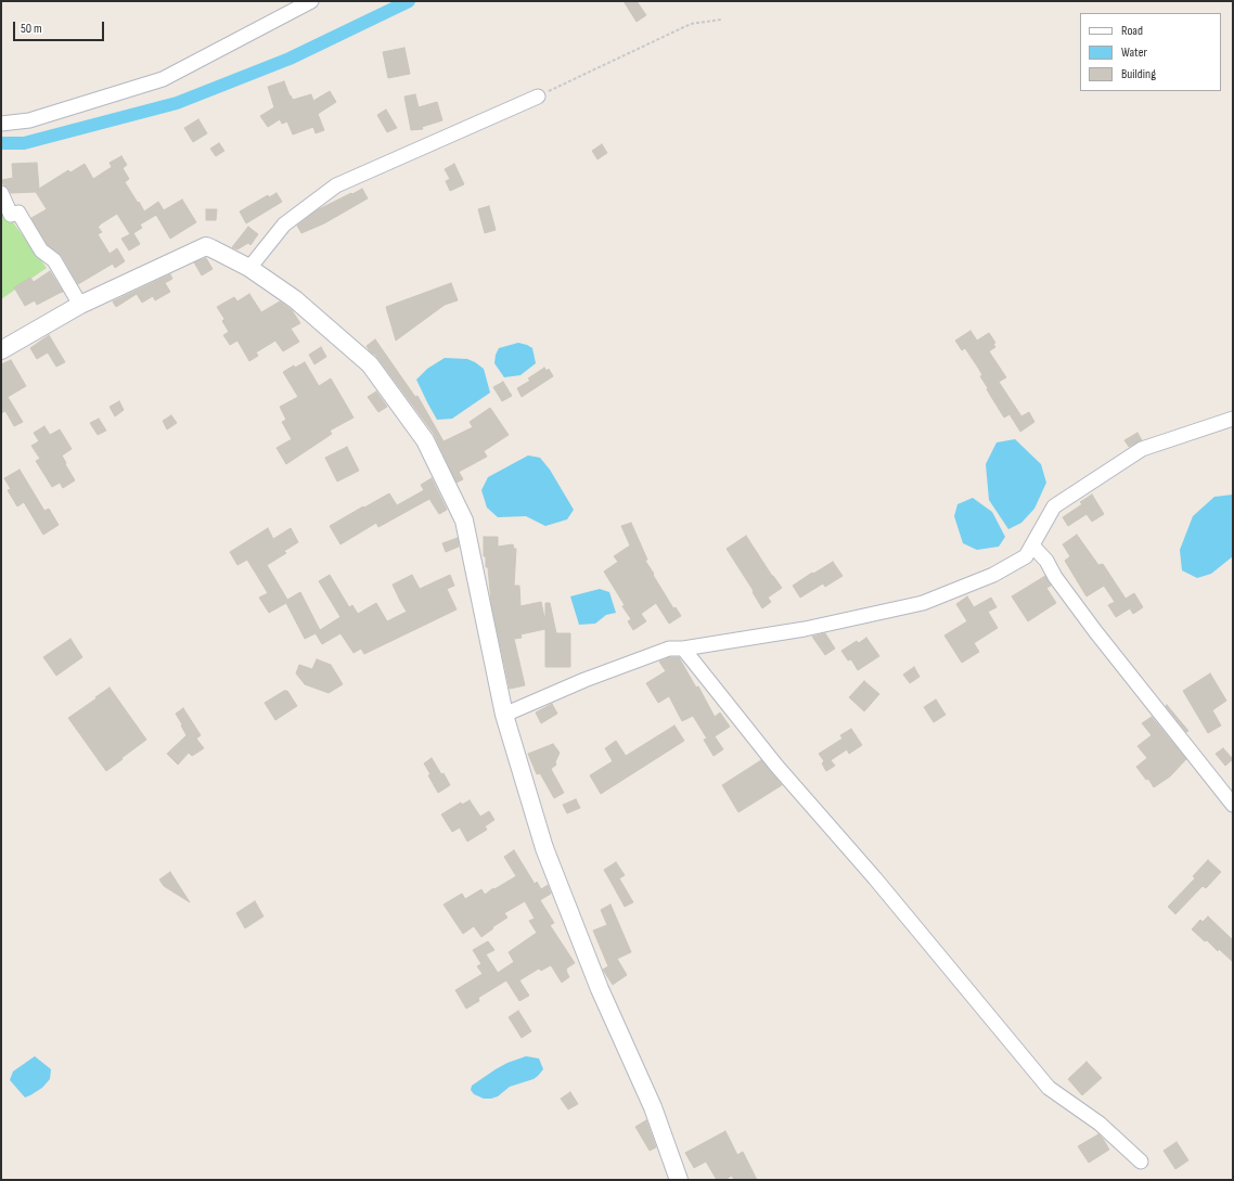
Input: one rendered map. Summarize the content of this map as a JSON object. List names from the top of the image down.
{
  "legend": ["Road", "Water", "Building"],
  "scale_bar": "50 m"
}
